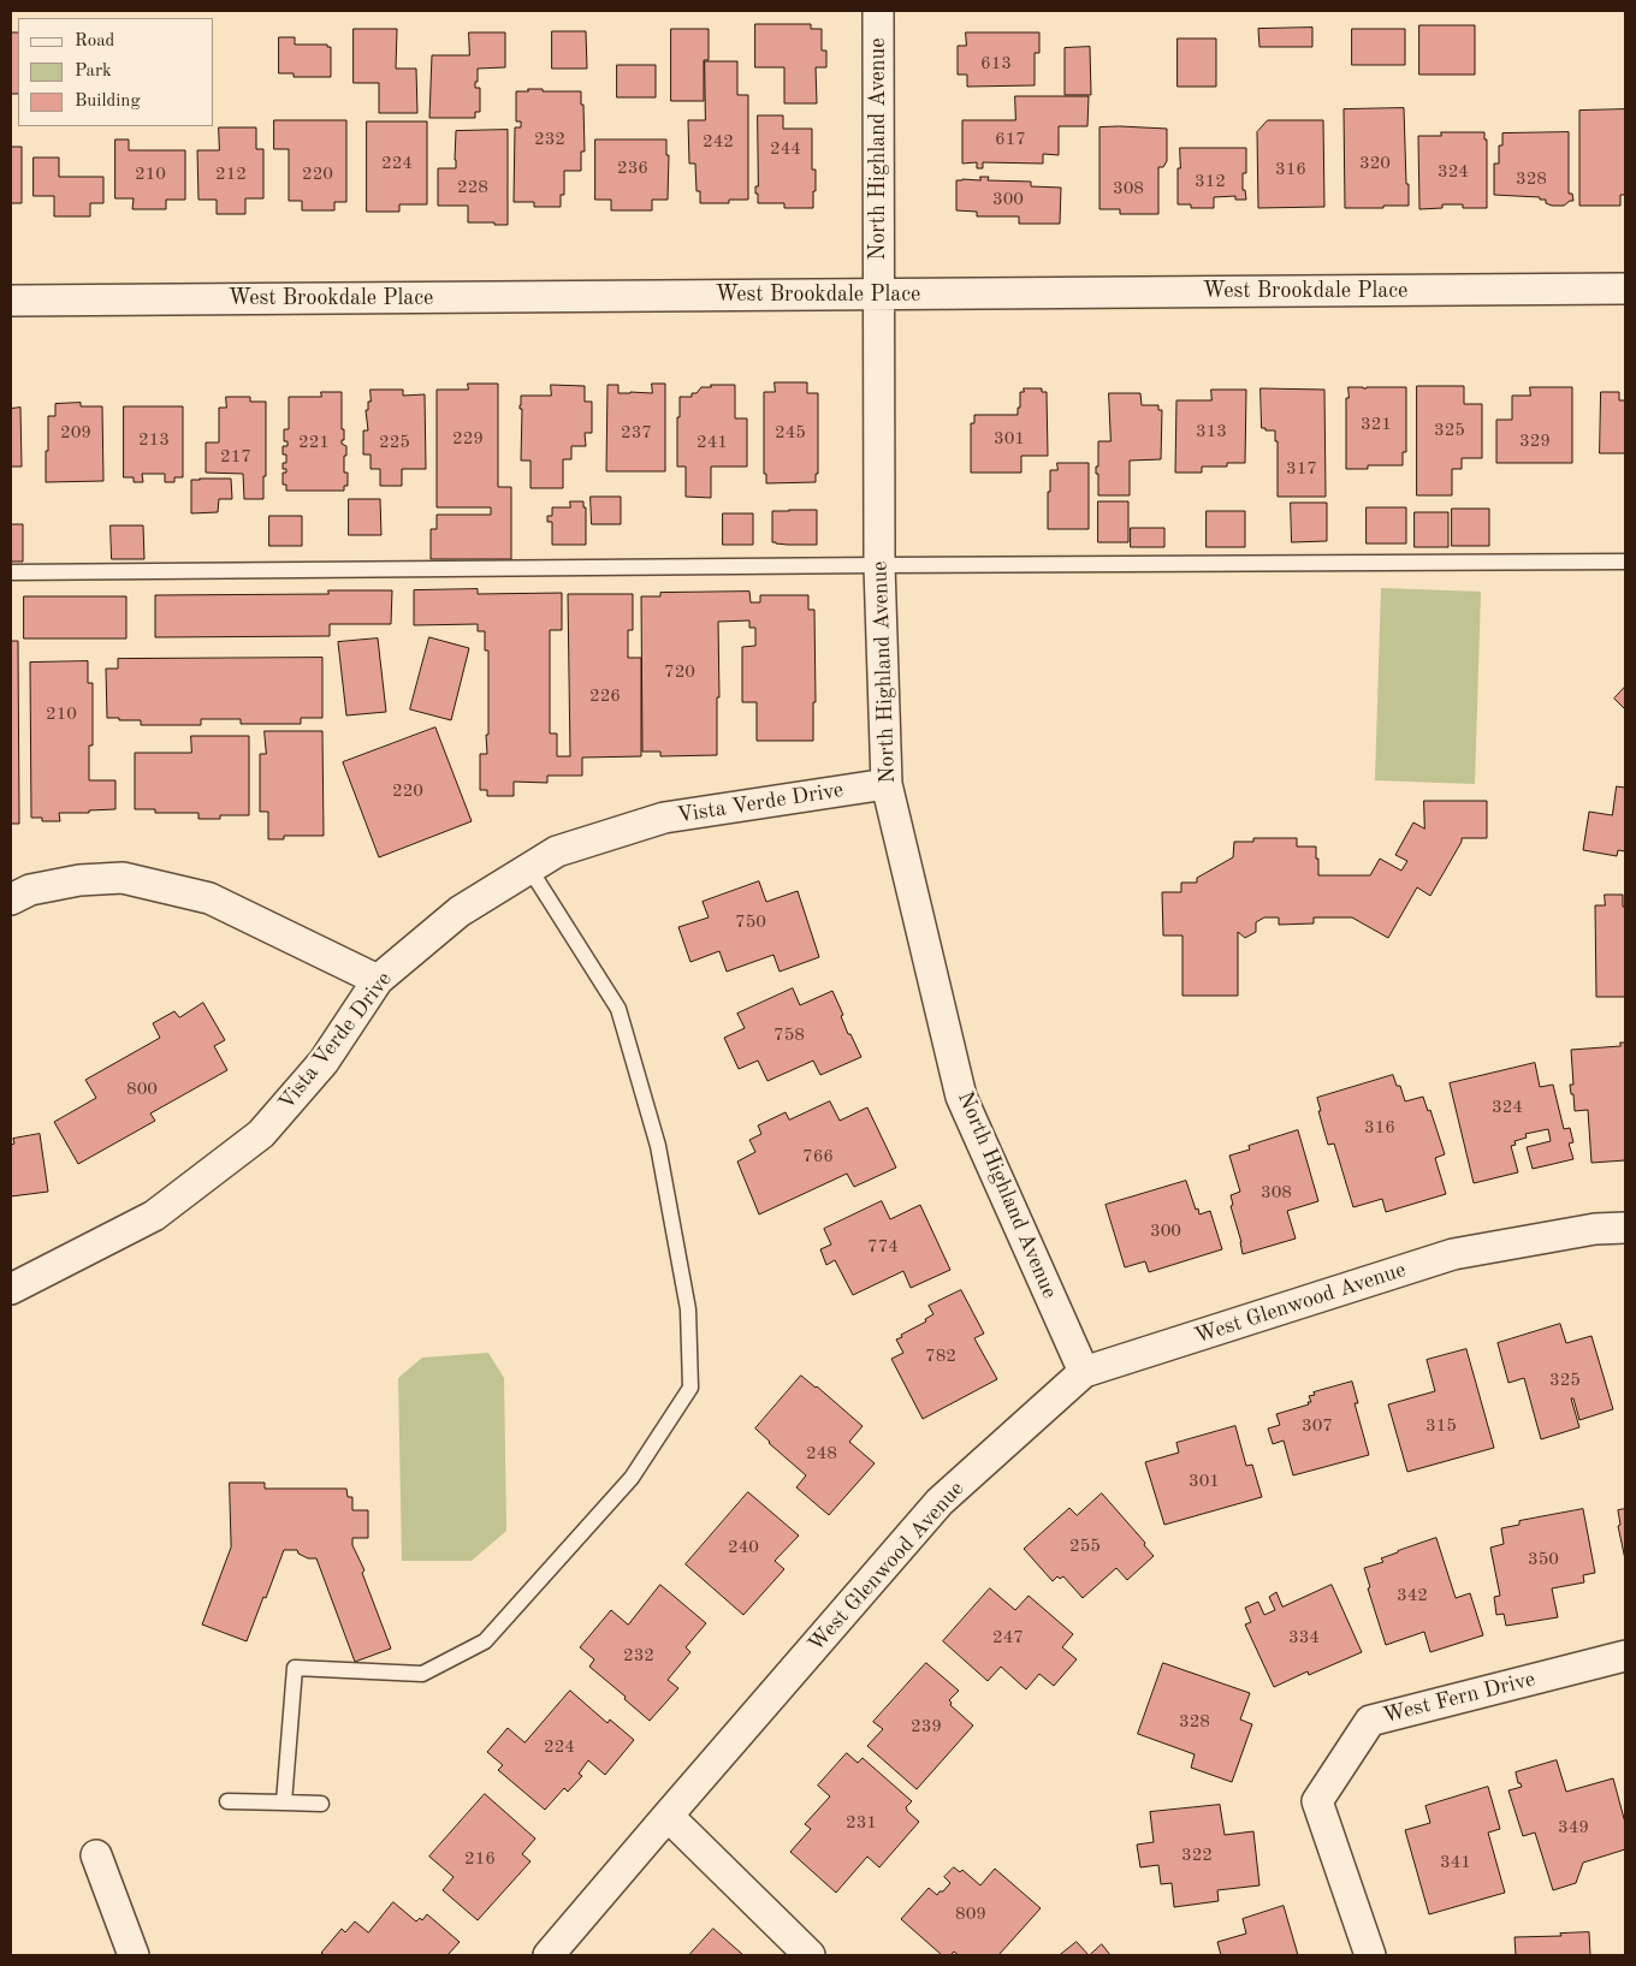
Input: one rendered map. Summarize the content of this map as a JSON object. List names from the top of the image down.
{
  "streets": {
    "street": [
      "North Highland Avenue",
      "West Brookdale Place",
      "Vista Verde Drive",
      "West Glenwood Avenue",
      "West Fern Drive"
    ]
  },
  "crossings": [
    ["North Highland Avenue", "West Brookdale Place"],
    ["North Highland Avenue", "Vista Verde Drive"],
    ["North Highland Avenue", "West Glenwood Avenue"]
  ],
  "house_numbers": [
    "613",
    "232",
    "617",
    "242",
    "244",
    "224",
    "320",
    "236",
    "316",
    "324",
    "210",
    "212",
    "220",
    "328",
    "312",
    "228",
    "308",
    "300",
    "321",
    "325",
    "313",
    "209",
    "237",
    "245",
    "229",
    "301",
    "213",
    "329",
    "221",
    "225",
    "241",
    "217",
    "317",
    "720",
    "226",
    "210",
    "220",
    "750",
    "758",
    "800",
    "324",
    "316",
    "766",
    "308",
    "300",
    "774",
    "782",
    "325",
    "307",
    "315",
    "248",
    "301",
    "255",
    "240",
    "350",
    "342",
    "247",
    "334",
    "232",
    "328",
    "239",
    "224",
    "231",
    "349",
    "322",
    "216",
    "341",
    "809"
  ],
  "legend": ["Road", "Park", "Building"]
}
